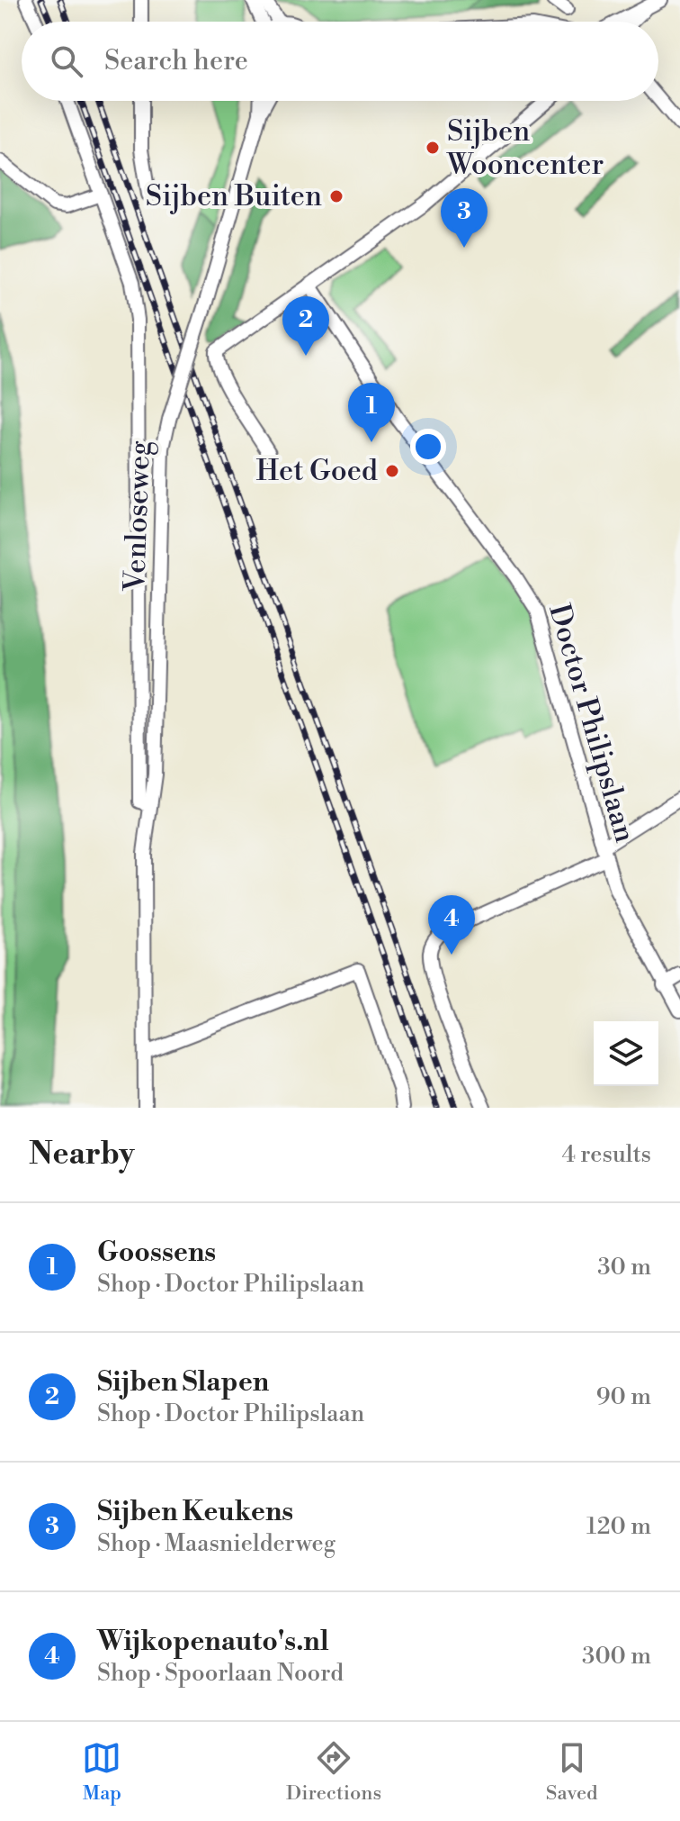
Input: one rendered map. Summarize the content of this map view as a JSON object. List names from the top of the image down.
{
  "streets": {
    "street": ["Venloseweg", "Doctor Philipslaan"]
  },
  "places": ["Sijben Wooncenter", "Sijben Buiten", "Het Goed"],
  "page": {
    "search": "Search here",
    "pins": [
      "3",
      "2",
      "1",
      "4"
    ],
    "heading": ["Nearby", "4 results"],
    "list": [
      {
        "mark": "1",
        "name": "Goossens",
        "note": "Shop · Doctor Philipslaan",
        "value": "30 m"
      },
      {
        "mark": "2",
        "name": "Sijben Slapen",
        "note": "Shop · Doctor Philipslaan",
        "value": "90 m"
      },
      {
        "mark": "3",
        "name": "Sijben Keukens",
        "note": "Shop · Maasnielderweg",
        "value": "120 m"
      },
      {
        "mark": "4",
        "name": "Wijkopenauto's.nl",
        "note": "Shop · Spoorlaan Noord",
        "value": "300 m"
      }
    ],
    "nav": ["Map", "Directions", "Saved"]
  }
}
